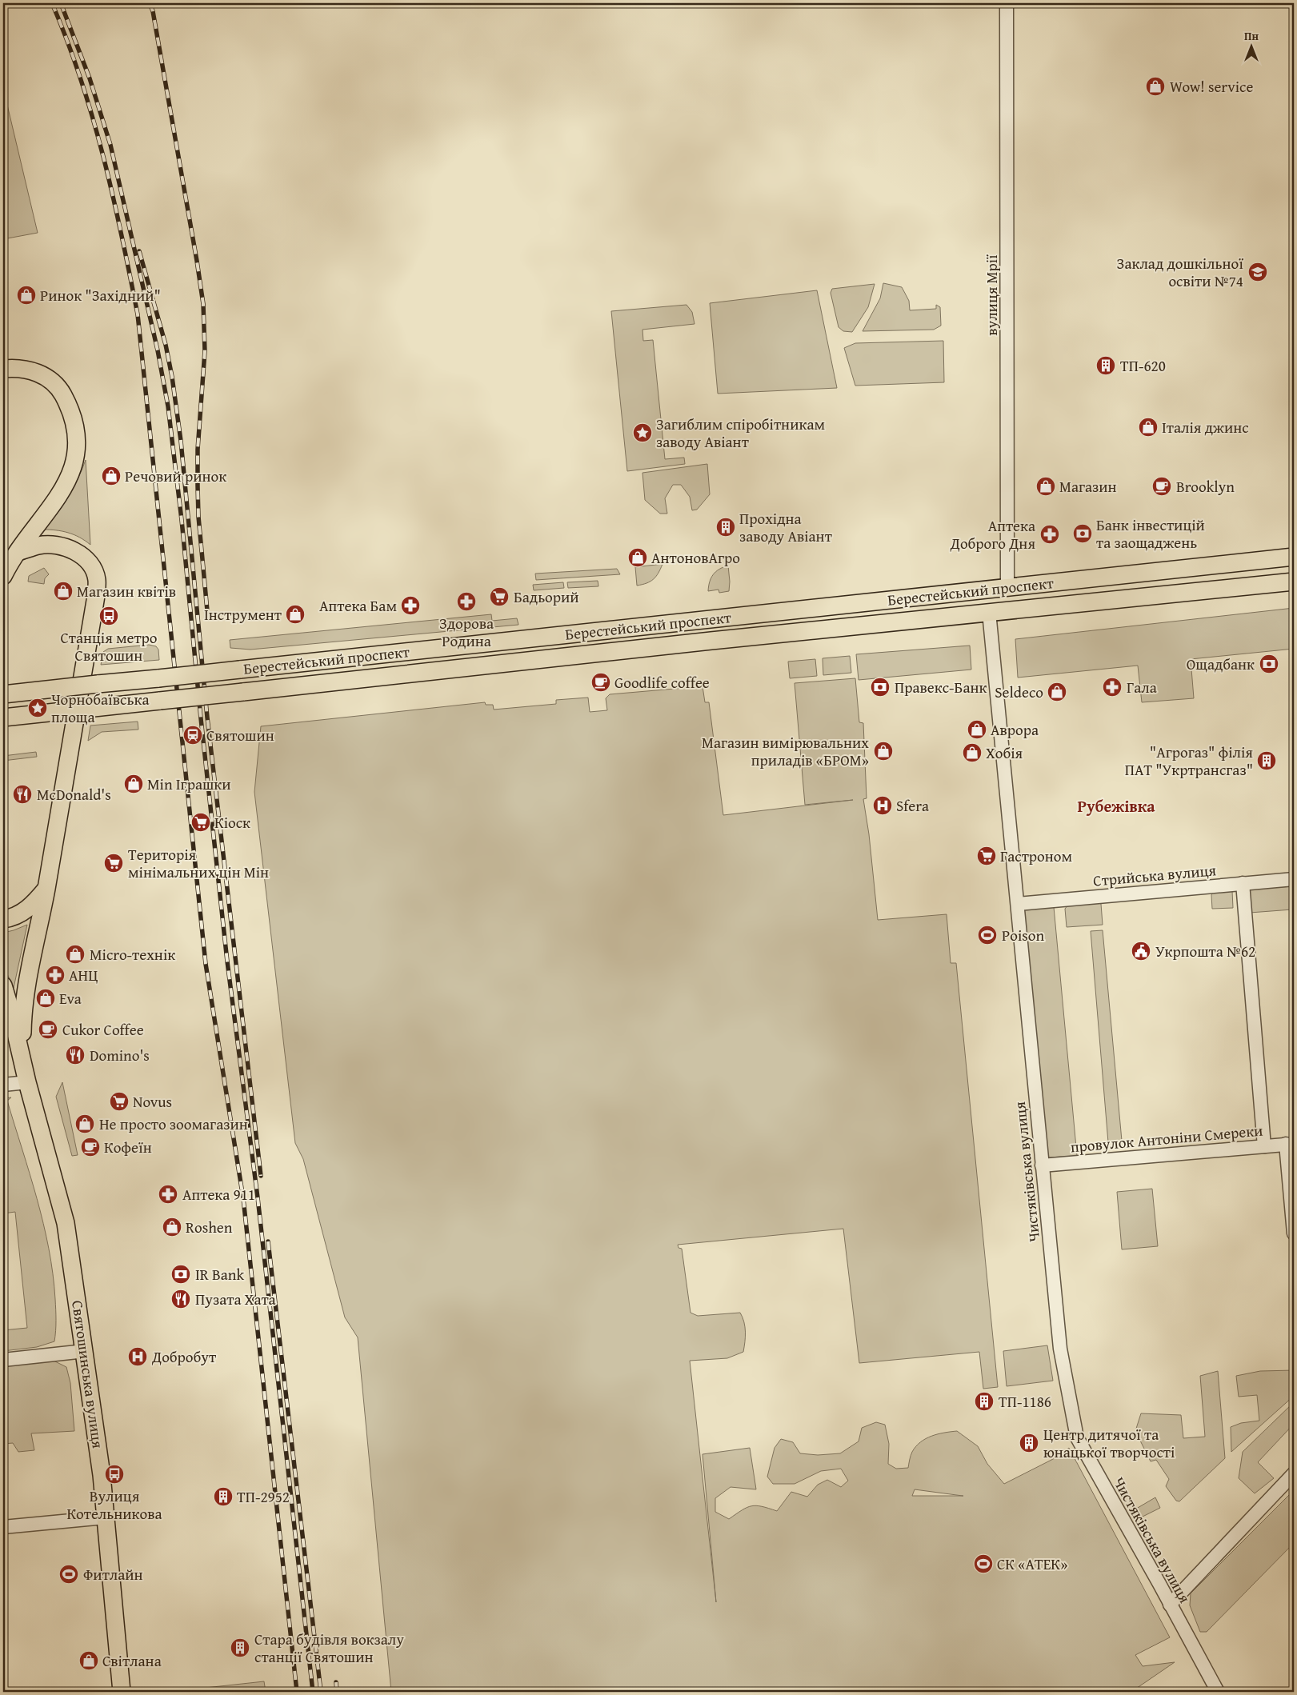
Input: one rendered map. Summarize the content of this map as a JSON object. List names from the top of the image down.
{
  "streets": {
    "main road": ["Берестейський проспект", "Святошинська вулиця"],
    "street": [
      "вулиця Мрії",
      "Стрийська вулиця",
      "провулок Антоніни Смереки",
      "Чистяківська вулиця"
    ]
  },
  "crossings": [
    ["вулиця Мрії", "Берестейський проспект"],
    ["Берестейський проспект", "Чистяківська вулиця"],
    ["Стрийська вулиця", "Чистяківська вулиця"],
    ["провулок Антоніни Смереки", "Чистяківська вулиця"]
  ],
  "districts": ["Рубежівка"],
  "places": {
    "shop": [
      "Wow! service",
      "Ринок \"Західний\"",
      "Італія джинс",
      "Речовий ринок",
      "Магазин",
      "АнтоновАгро",
      "Магазин квiтiв",
      "Інструмент",
      "Seldeco",
      "Аврора",
      "Магазин вимірювальних приладів «БРОМ»",
      "Хобія",
      "Min Іграшки",
      "Micro-технік",
      "Eva",
      "Не просто зоомагазин",
      "Roshen",
      "Світлана"
    ],
    "school or university": ["Заклад дошкільної освіти №74"],
    "building": [
      "ТП-620",
      "Прохідна заводу Авіант",
      "\"Агрогаз\" філія ПАТ \"Укртрансгаз\"",
      "ТП-1186",
      "Центр дитячої та юнацької творчості",
      "ТП-2952",
      "Стара будівля вокзалу станції Святошин"
    ],
    "place": ["Загиблим спіробітникам заводу Авіант", "Чорнобаївська площа"],
    "cafe": [
      "Brooklyn",
      "Goodlife coffee",
      "Cukor Coffee",
      "Кофеїн"
    ],
    "bank": [
      "Банк інвестицій та заощаджень",
      "Ощадбанк",
      "Правекс-Банк",
      "IR Bank"
    ],
    "pharmacy": [
      "Аптека Доброго Дня",
      "Здорова Родина",
      "Аптека Бам",
      "Гала",
      "АНЦ",
      "Аптека 911"
    ],
    "supermarket": [
      "Бадьорий",
      "Кіоск",
      "Гастроном",
      "Територія мінімальних цін Мін",
      "Novus"
    ],
    "bus stop": ["Станція метро Святошин", "Вулиця Котельникова"],
    "station": ["Святошин"],
    "restaurant": ["McDonald's", "Domino's", "Пузата Хата"],
    "hospital": ["Sfera", "Добробут"],
    "sports": ["Poison", "СК «АТЕК»", "Фитлайн"],
    "public building": ["Укрпошта №62"]
  },
  "north": "top"
}
